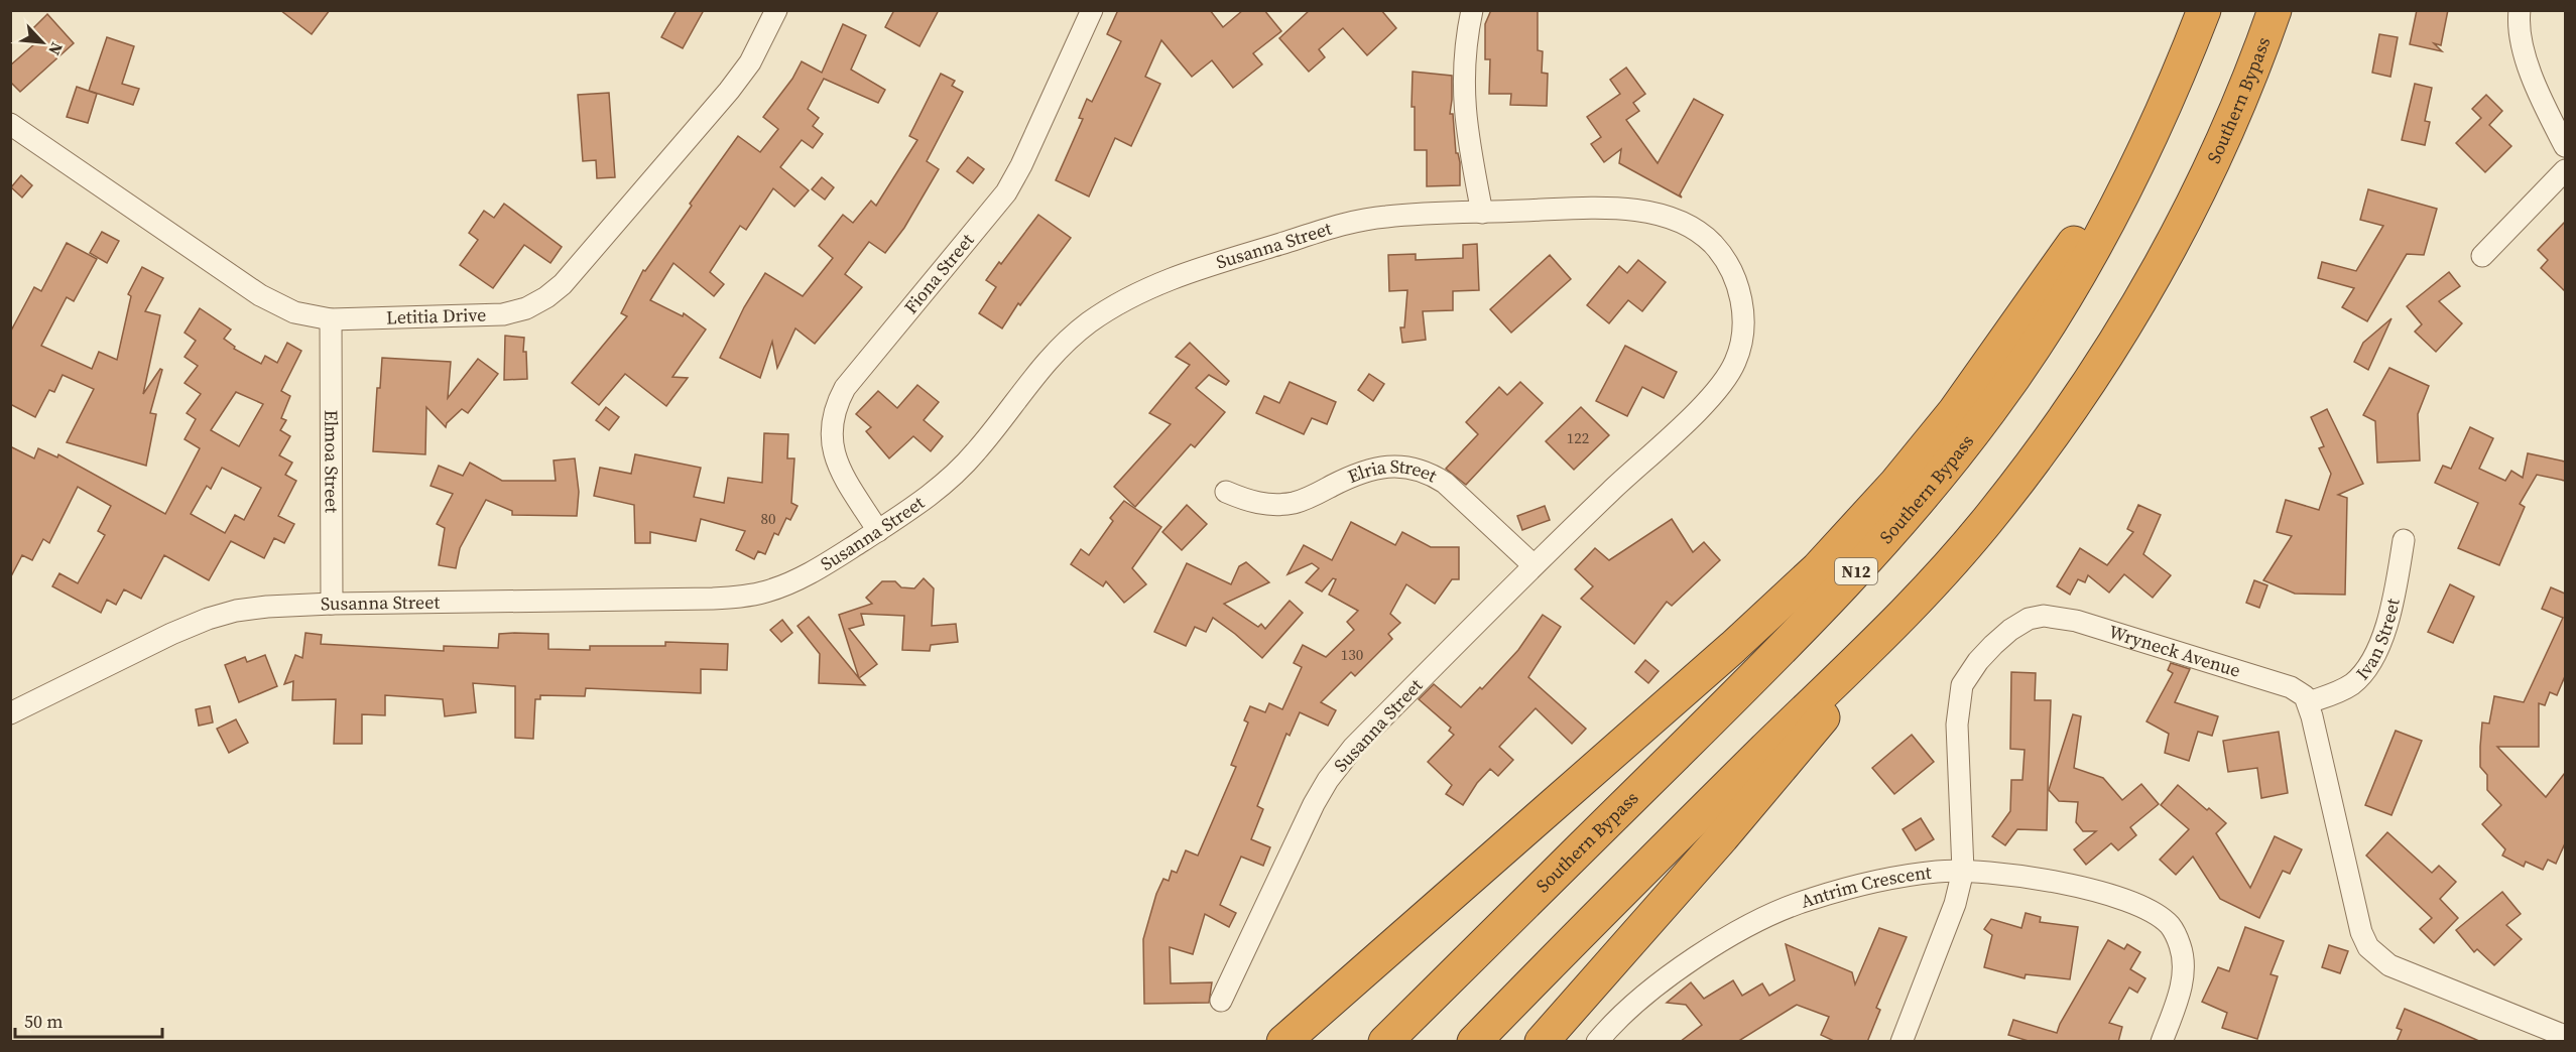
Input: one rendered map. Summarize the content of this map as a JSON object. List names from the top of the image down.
{
  "streets": {
    "highway": ["Southern Bypass", "N12"],
    "street": [
      "Susanna Street",
      "Fiona Street",
      "Letitia Drive",
      "Elmoa Street",
      "Elria Street",
      "Ivan Street",
      "Wryneck Avenue",
      "Antrim Crescent"
    ]
  },
  "crossings": [
    ["Susanna Street", "Fiona Street"],
    ["Susanna Street", "Elmoa Street"],
    ["Susanna Street", "Elria Street"],
    ["Letitia Drive", "Elmoa Street"],
    ["Ivan Street", "Wryneck Avenue"],
    ["Wryneck Avenue", "Antrim Crescent"]
  ],
  "house_numbers": ["122", "80", "130"],
  "scale_bar": "50 m",
  "north": "bottom right"
}
